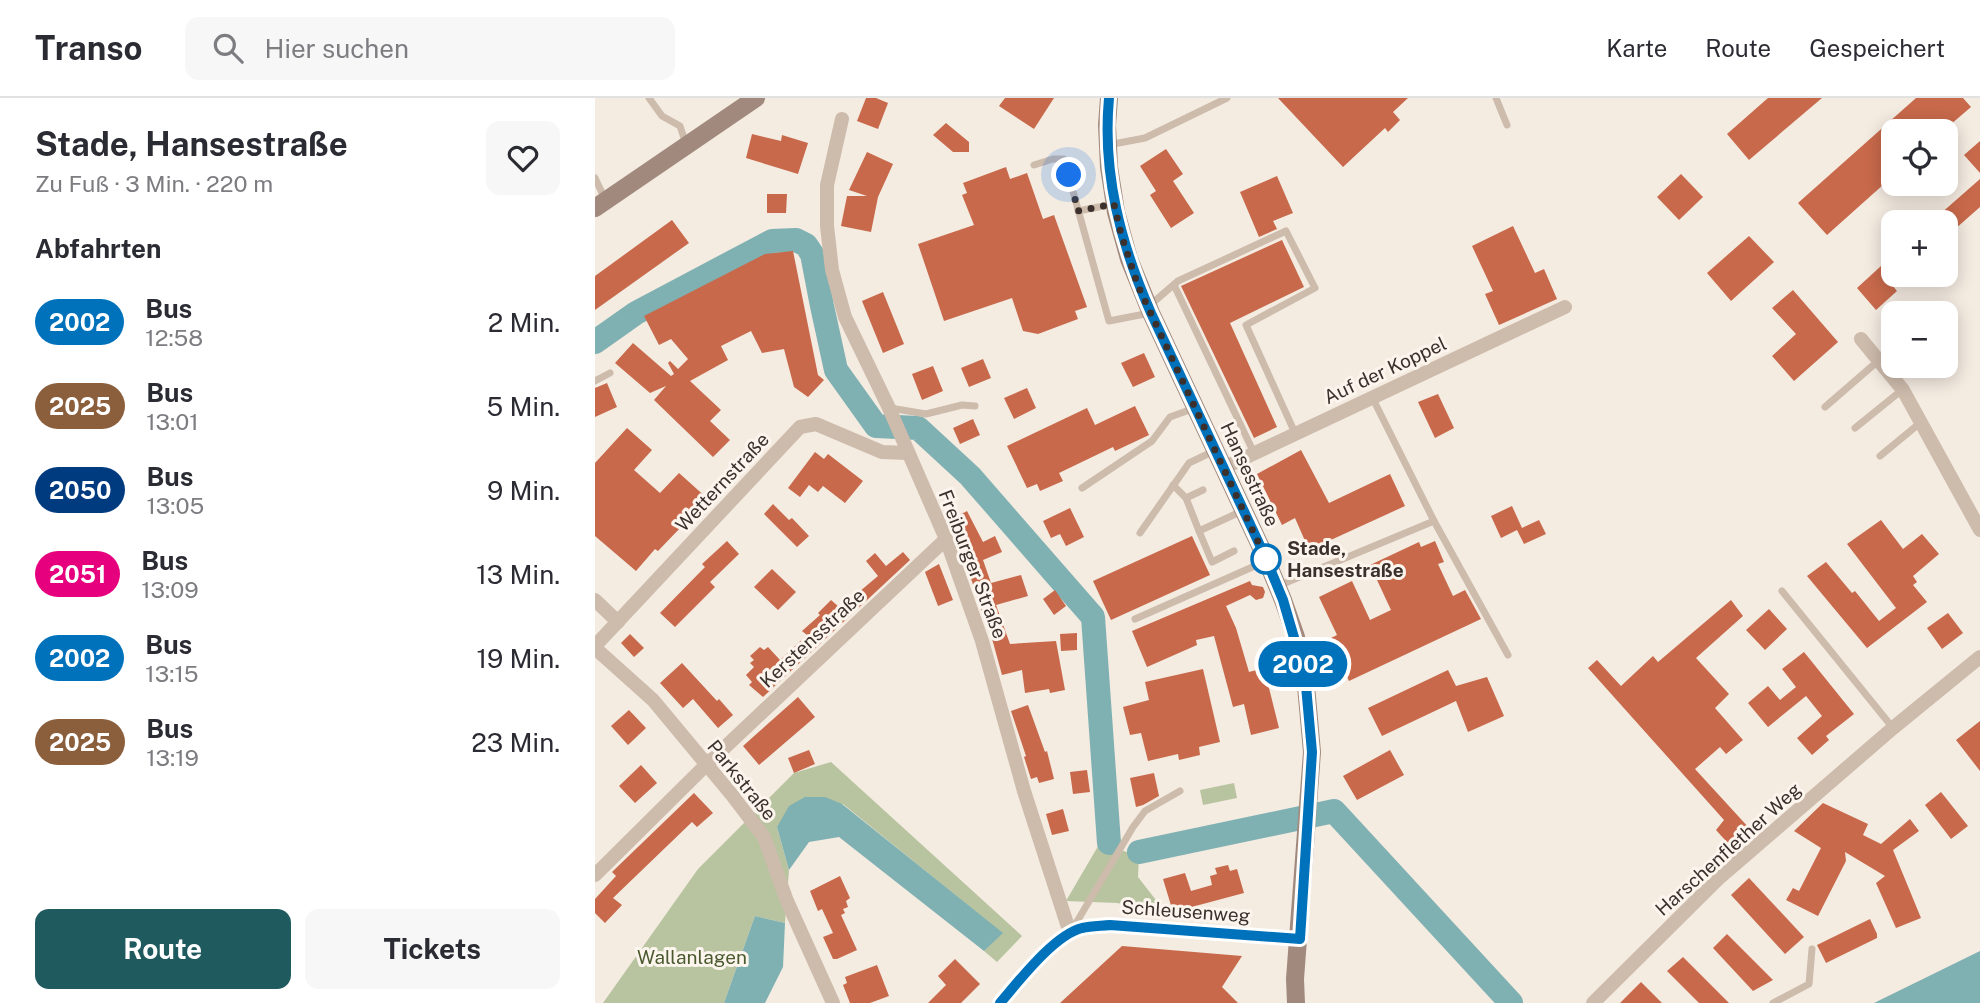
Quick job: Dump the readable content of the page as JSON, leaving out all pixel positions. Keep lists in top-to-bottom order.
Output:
{
  "streets": {
    "main road": ["Hansestraße"],
    "street": [
      "Auf der Koppel",
      "Wetternstraße",
      "Freiburger Straße",
      "Kerstensstraße",
      "Parkstraße",
      "Harschenflether Weg",
      "Schleusenweg"
    ]
  },
  "crossings": [
    ["Auf der Koppel", "Hansestraße"],
    ["Hansestraße", "Schleusenweg"],
    ["Wetternstraße", "Freiburger Straße"],
    ["Wetternstraße", "Parkstraße"],
    ["Freiburger Straße", "Kerstensstraße"],
    ["Freiburger Straße", "Schleusenweg"],
    ["Kerstensstraße", "Parkstraße"]
  ],
  "parks": ["Wallanlagen"],
  "places": ["Stade, Hansestraße"],
  "lines": ["bus line 2002"],
  "page": {
    "header": "Transo",
    "search": "Hier suchen",
    "nav": ["Karte", "Route", "Gespeichert"],
    "heading": [
      ["Stade, Hansestraße", "Zu Fuß · 3 Min. · 220 m"],
      "Abfahrten"
    ],
    "on_map": "2002",
    "map_buttons": ["+", "−"],
    "list": [
      {
        "mark": "2002",
        "name": "Bus",
        "note": "12:58",
        "value": "2 Min."
      },
      {
        "mark": "2025",
        "name": "Bus",
        "note": "13:01",
        "value": "5 Min."
      },
      {
        "mark": "2050",
        "name": "Bus",
        "note": "13:05",
        "value": "9 Min."
      },
      {
        "mark": "2051",
        "name": "Bus",
        "note": "13:09",
        "value": "13 Min."
      },
      {
        "mark": "2002",
        "name": "Bus",
        "note": "13:15",
        "value": "19 Min."
      },
      {
        "mark": "2025",
        "name": "Bus",
        "note": "13:19",
        "value": "23 Min."
      }
    ],
    "buttons": ["Route", "Tickets"]
  }
}
